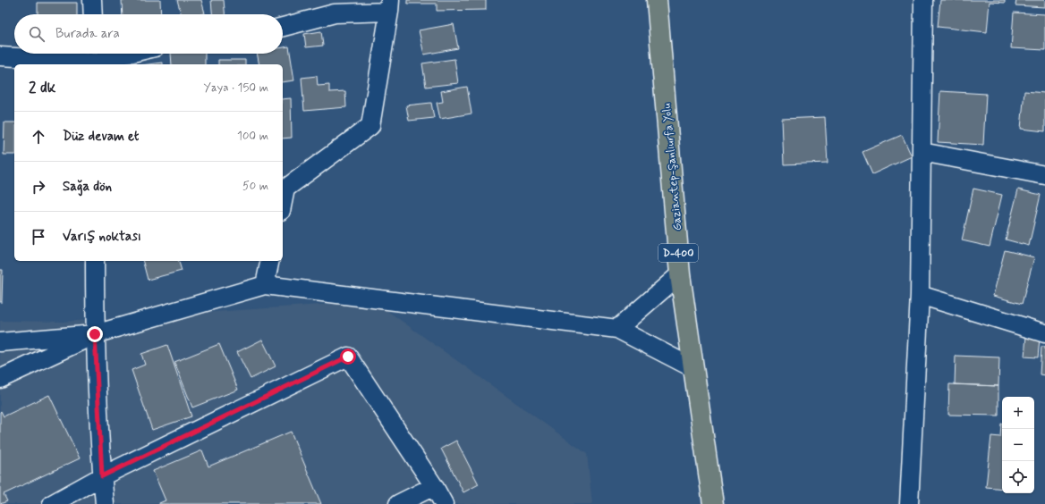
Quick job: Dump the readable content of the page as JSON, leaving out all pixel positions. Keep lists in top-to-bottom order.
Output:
{
  "streets": {
    "main road": ["Gaziantep-Şanlıurfa Yolu", "D-400"]
  },
  "page": {
    "search": "Burada ara",
    "heading": ["2 dk", "Yaya · 150 m"],
    "list": [
      ["Düz devam et", "100 m"],
      ["Sağa dön", "50 m"],
      "Varış noktası"
    ],
    "map_buttons": ["+", "−"]
  }
}
